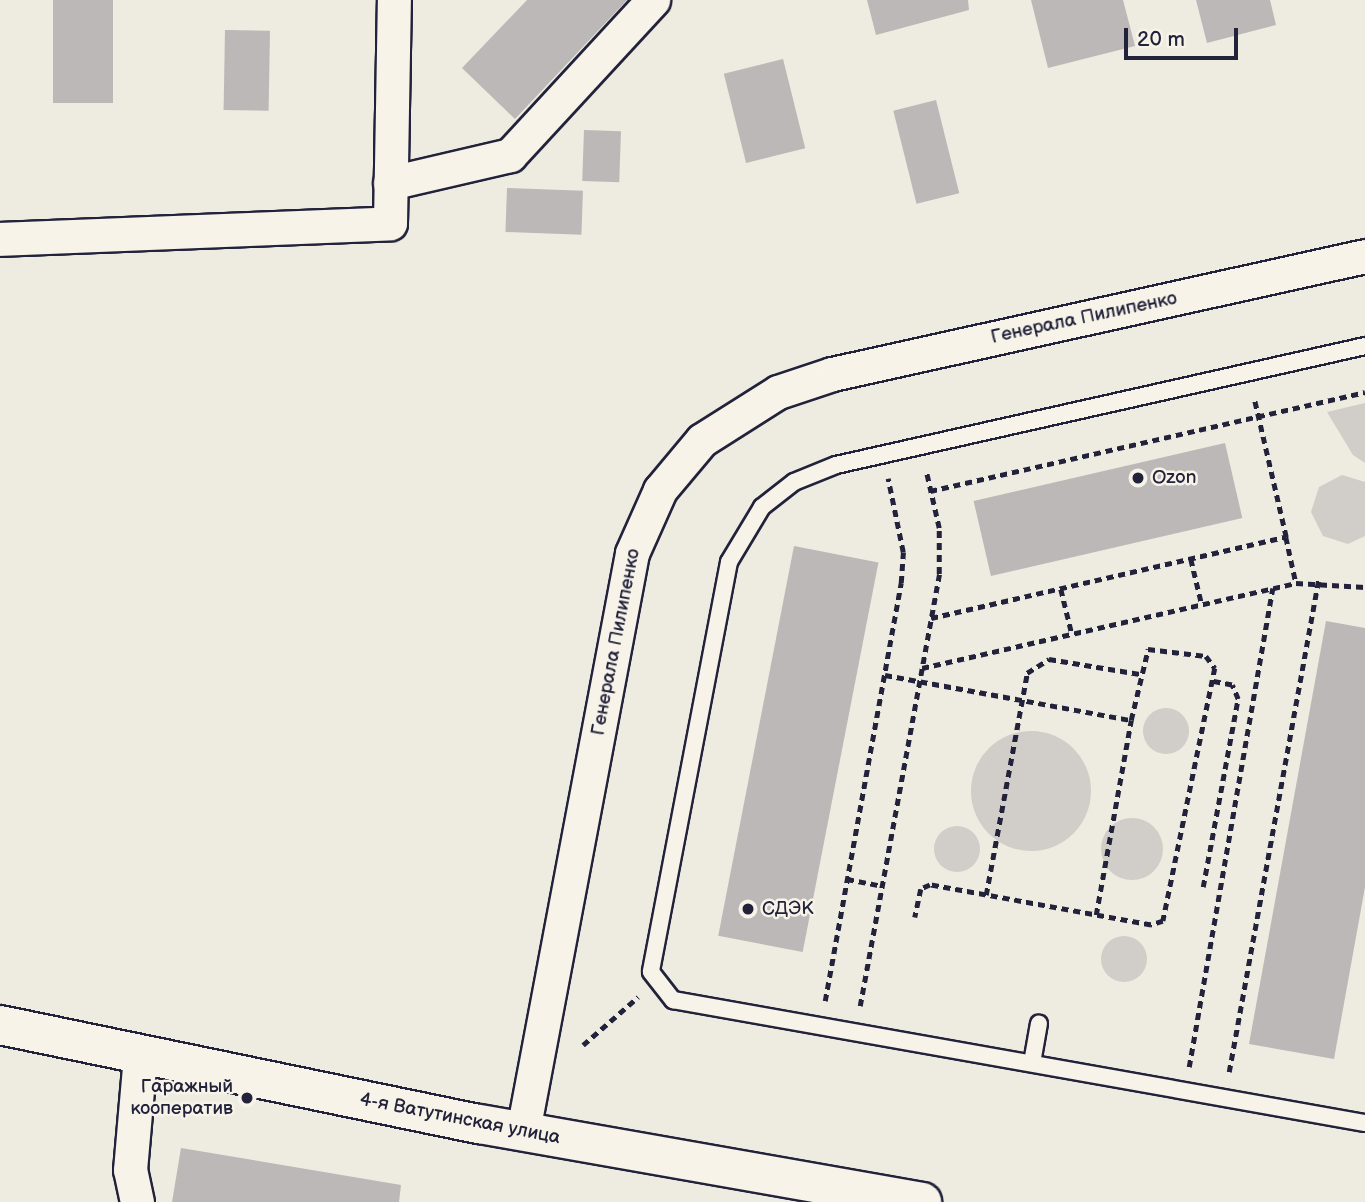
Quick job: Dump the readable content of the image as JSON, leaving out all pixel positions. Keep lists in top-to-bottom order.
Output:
{
  "streets": {
    "street": ["Генерала Пилипенко", "4-я Ватутинская улица"]
  },
  "crossings": [
    ["Генерала Пилипенко", "4-я Ватутинская улица"]
  ],
  "places": ["Ozon", "СДЭК", "Гаражный кооператив"],
  "scale_bar": "20 m"
}
